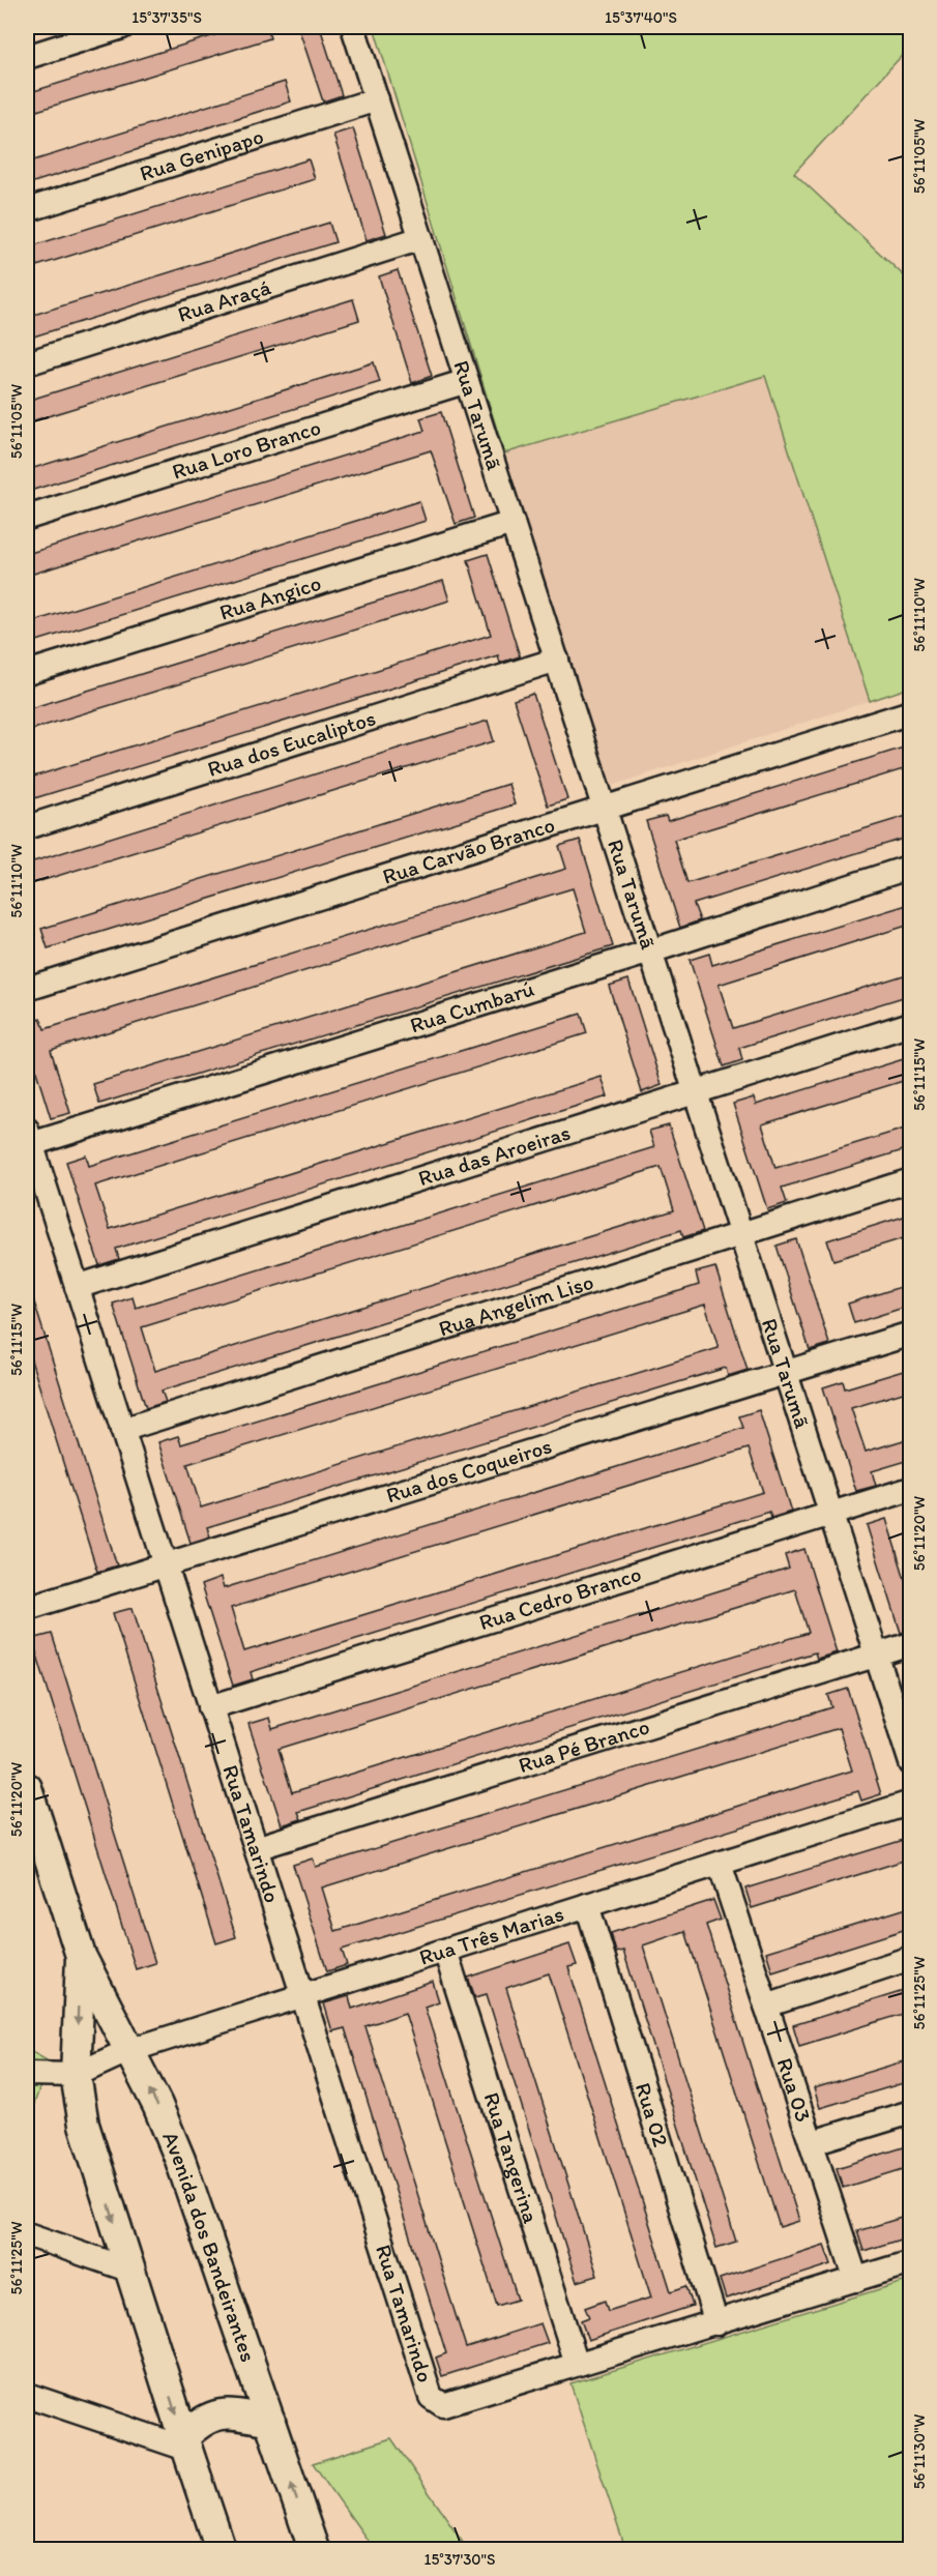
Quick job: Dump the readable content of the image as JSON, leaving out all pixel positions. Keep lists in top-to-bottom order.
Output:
{
  "streets": {
    "street": [
      "Rua Genipapo",
      "Rua Araçá",
      "Rua Tarumã",
      "Rua Loro Branco",
      "Rua Angico",
      "Rua dos Eucaliptos",
      "Rua Carvão Branco",
      "Rua Cumbarú",
      "Rua das Aroeiras",
      "Rua Angelim Liso",
      "Rua dos Coqueiros",
      "Rua Cedro Branco",
      "Rua Pé Branco",
      "Rua Tamarindo",
      "Rua Três Marias",
      "Rua 03",
      "Rua 02",
      "Rua Tangerina",
      "Avenida dos Bandeirantes"
    ]
  },
  "crossings": [
    ["Rua Genipapo", "Rua Tarumã"],
    ["Rua Araçá", "Rua Tarumã"],
    ["Rua Tarumã", "Rua Loro Branco"],
    ["Rua Tarumã", "Rua Angico"],
    ["Rua Tarumã", "Rua dos Eucaliptos"],
    ["Rua Tarumã", "Rua Carvão Branco"],
    ["Rua Tarumã", "Rua Cumbarú"],
    ["Rua Tarumã", "Rua das Aroeiras"],
    ["Rua Tarumã", "Rua Angelim Liso"],
    ["Rua Tarumã", "Rua dos Coqueiros"],
    ["Rua Tarumã", "Rua Cedro Branco"],
    ["Rua Tarumã", "Rua Pé Branco"],
    ["Rua Cumbarú", "Rua Tamarindo"],
    ["Rua das Aroeiras", "Rua Tamarindo"],
    ["Rua Angelim Liso", "Rua Tamarindo"],
    ["Rua dos Coqueiros", "Rua Tamarindo"],
    ["Rua Cedro Branco", "Rua Tamarindo"],
    ["Rua Pé Branco", "Rua Tamarindo"],
    ["Rua Tamarindo", "Rua Três Marias"],
    ["Rua Tamarindo", "Rua Tangerina"],
    ["Rua Três Marias", "Rua 03"],
    ["Rua Três Marias", "Rua 02"],
    ["Rua Três Marias", "Rua Tangerina"],
    ["Rua Três Marias", "Avenida dos Bandeirantes"]
  ],
  "coordinates": [
    "15°37'35\"S",
    "15°37'40\"S",
    "56°11'05\"W",
    "56°11'10\"W",
    "56°11'15\"W",
    "56°11'20\"W",
    "56°11'25\"W",
    "56°11'30\"W",
    "15°37'30\"S"
  ]
}
